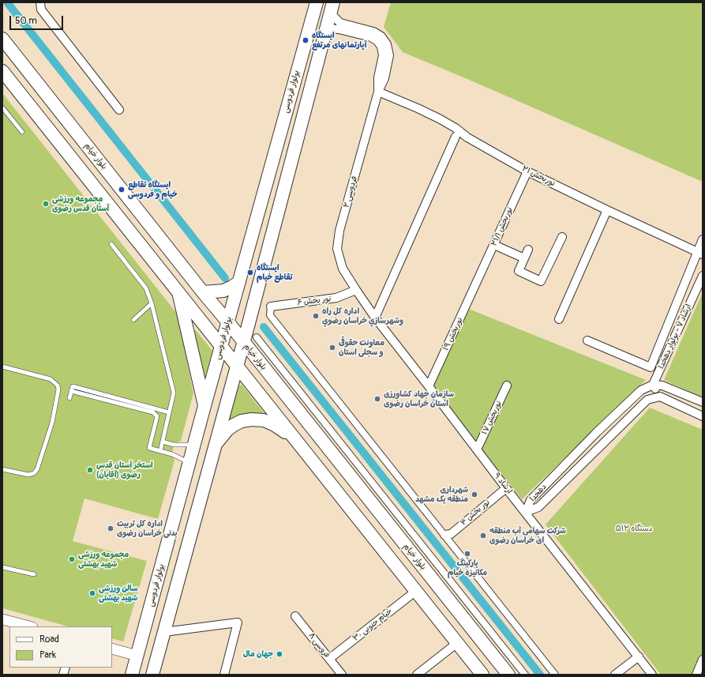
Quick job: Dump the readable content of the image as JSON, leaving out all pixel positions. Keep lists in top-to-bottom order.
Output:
{
  "streets": {
    "main road": ["بولوار فردوسی", "بلوار خیام"],
    "street": [
      "نوربخش ۲۱",
      "فردوسی ۲",
      "نوربخش ۲۱/۱",
      "نور بخش ۶",
      "نوربخش ۱۹",
      "ارشاد ۷ - بولوار دهخدا",
      "نوربخش ۱۷",
      "ارشاد ۹",
      "دهخدا",
      "نور بخش ۴",
      "خیام جنوبی ۳۰",
      "فروسی ۸"
    ]
  },
  "crossings": [
    ["بولوار فردوسی", "بلوار خیام"],
    ["نوربخش ۲۱", "فردوسی ۲"],
    ["نوربخش ۲۱", "نوربخش ۲۱/۱"],
    ["فردوسی ۲", "نور بخش ۶"],
    ["فردوسی ۲", "ارشاد ۹"],
    ["نوربخش ۲۱/۱", "نوربخش ۱۹"],
    ["نور بخش ۶", "ارشاد ۹"],
    ["نوربخش ۱۹", "ارشاد ۹"],
    ["ارشاد ۷ - بولوار دهخدا", "دهخدا"],
    ["نوربخش ۱۷", "ارشاد ۹"],
    ["ارشاد ۹", "دهخدا"],
    ["ارشاد ۹", "نور بخش ۴"],
    ["خیام جنوبی ۳۰", "فروسی ۸"]
  ],
  "parks": ["۵۱۲ دستگاه"],
  "places": [
    "ایستگاه آپارتمانهای مرتفع",
    "ایستگاه تقاطع خیام و فردوسی",
    "مجموعه ورزشی آستان قدس رضوی",
    "ایستگاه تقاطع خیام",
    "اداره كل راه وشهرسازي خراسان رضوي",
    "معاونت حقوقی و سجلی استان",
    "سازمان جهاد کشاورزی استان خراسان رضوی",
    "استخر آستان قدس رضوی (آقایان)",
    "شهرداری منطقه یک مشهد",
    "اداره کل تربیت بدنی خراسان رضوی",
    "شرکت سهامی آب منطقه ای خراسان رضوی",
    "پارکینگ مکانیزه خیام",
    "مجموعه ورزشی شهید بهشتی",
    "سالن ورزشی شهید بهشتی",
    "جهان مال"
  ],
  "legend": ["Road", "Park"],
  "scale_bar": "50 m"
}
